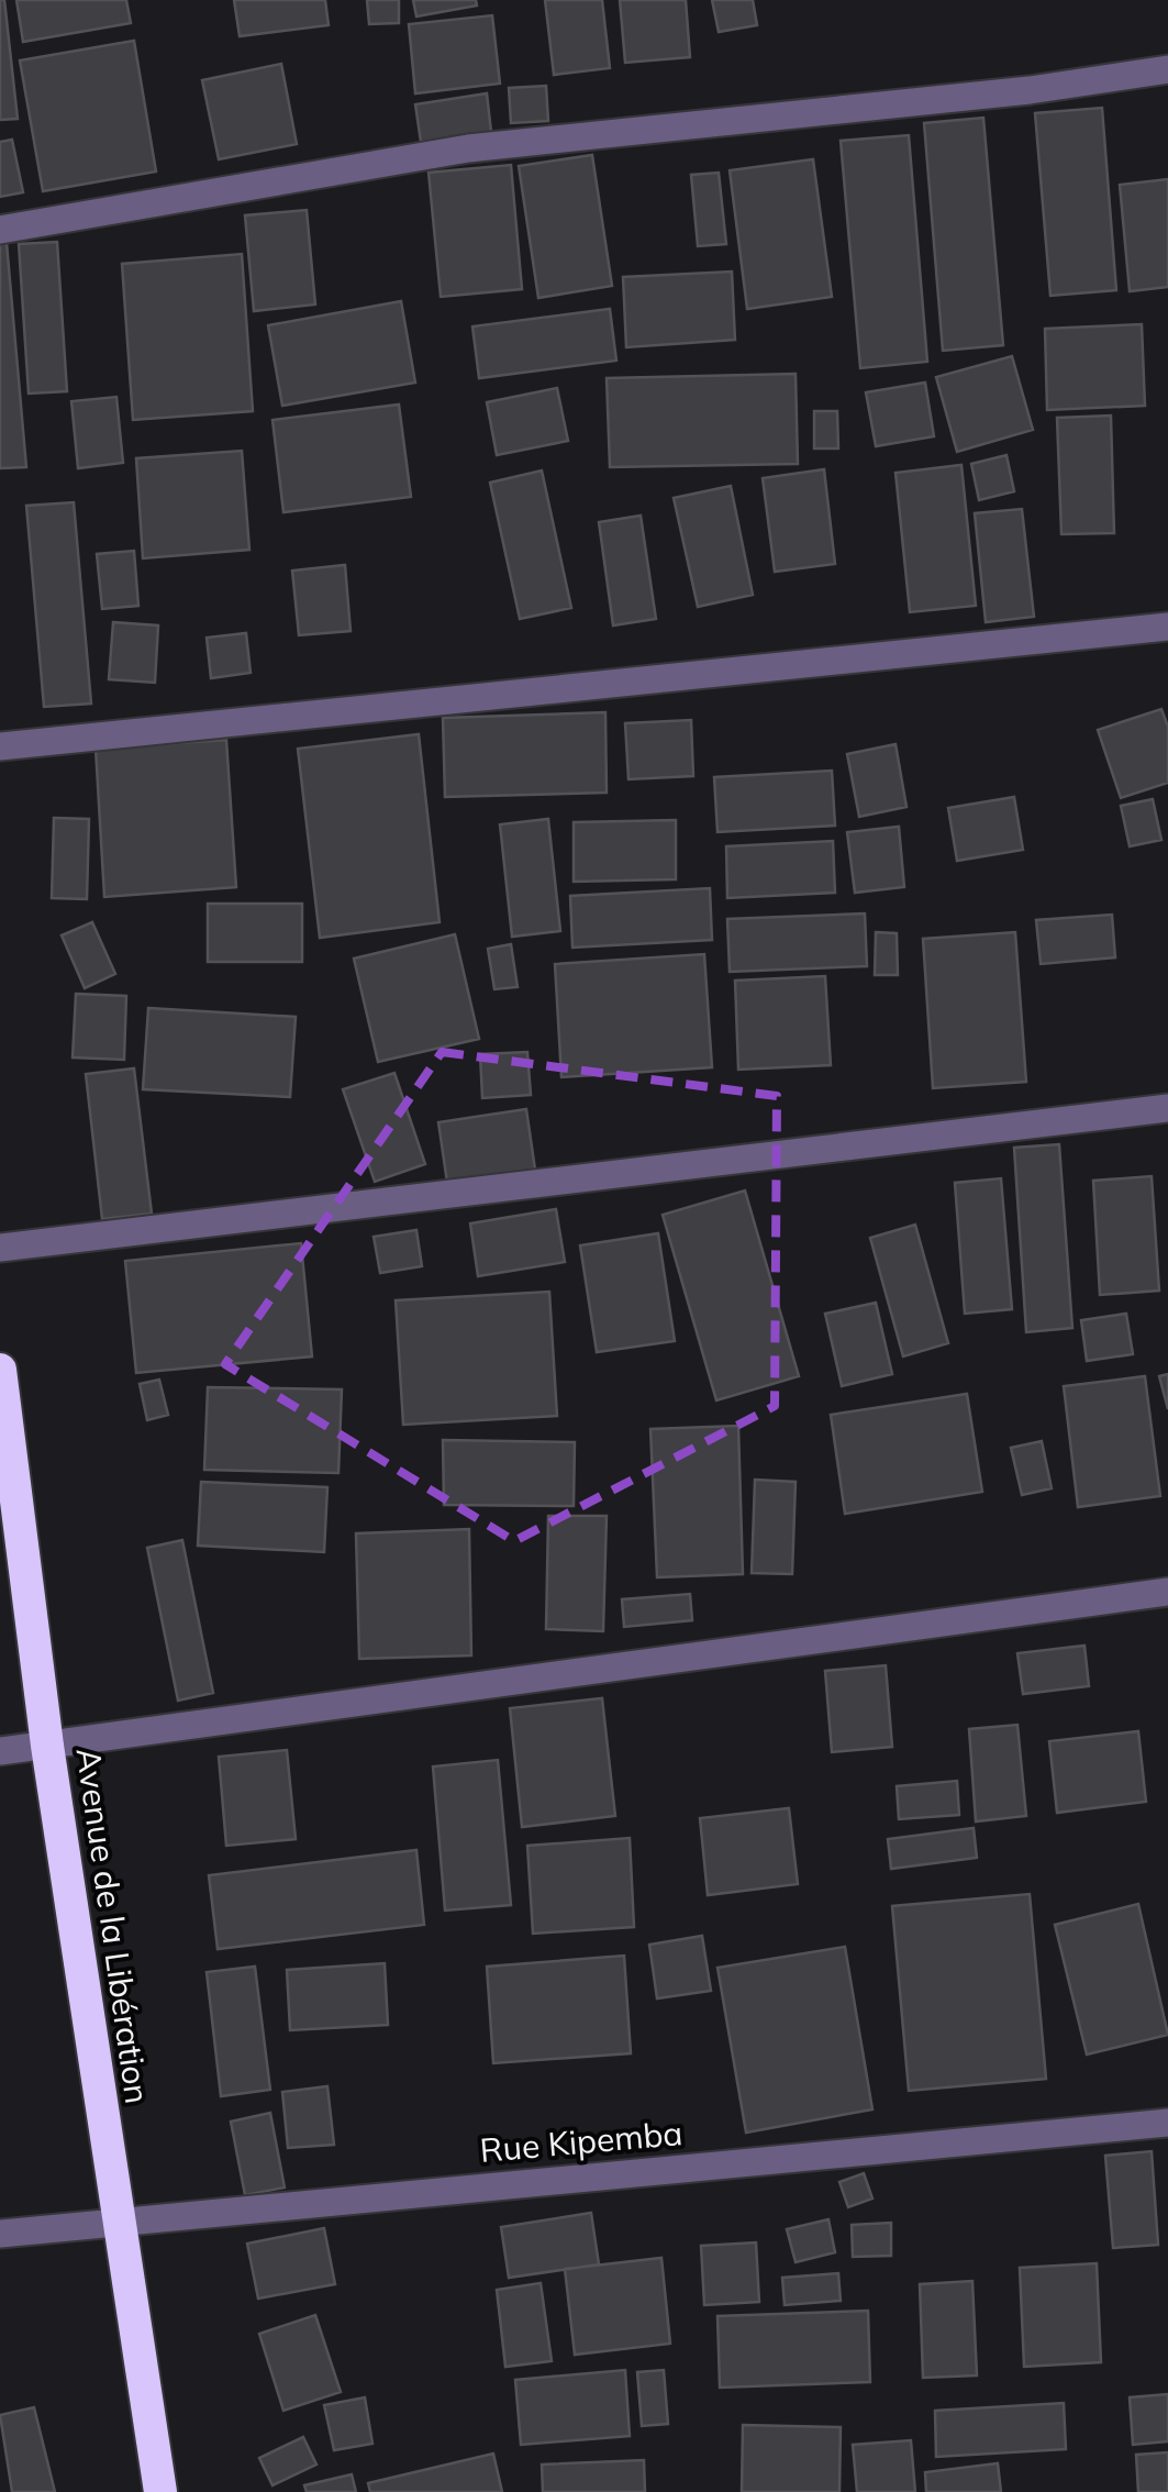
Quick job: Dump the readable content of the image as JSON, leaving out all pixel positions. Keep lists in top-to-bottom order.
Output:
{
  "streets": {
    "highway": ["Avenue de la Libération"],
    "street": ["Rue Kipemba"]
  },
  "crossings": [
    ["Avenue de la Libération", "Rue Kipemba"]
  ]
}
